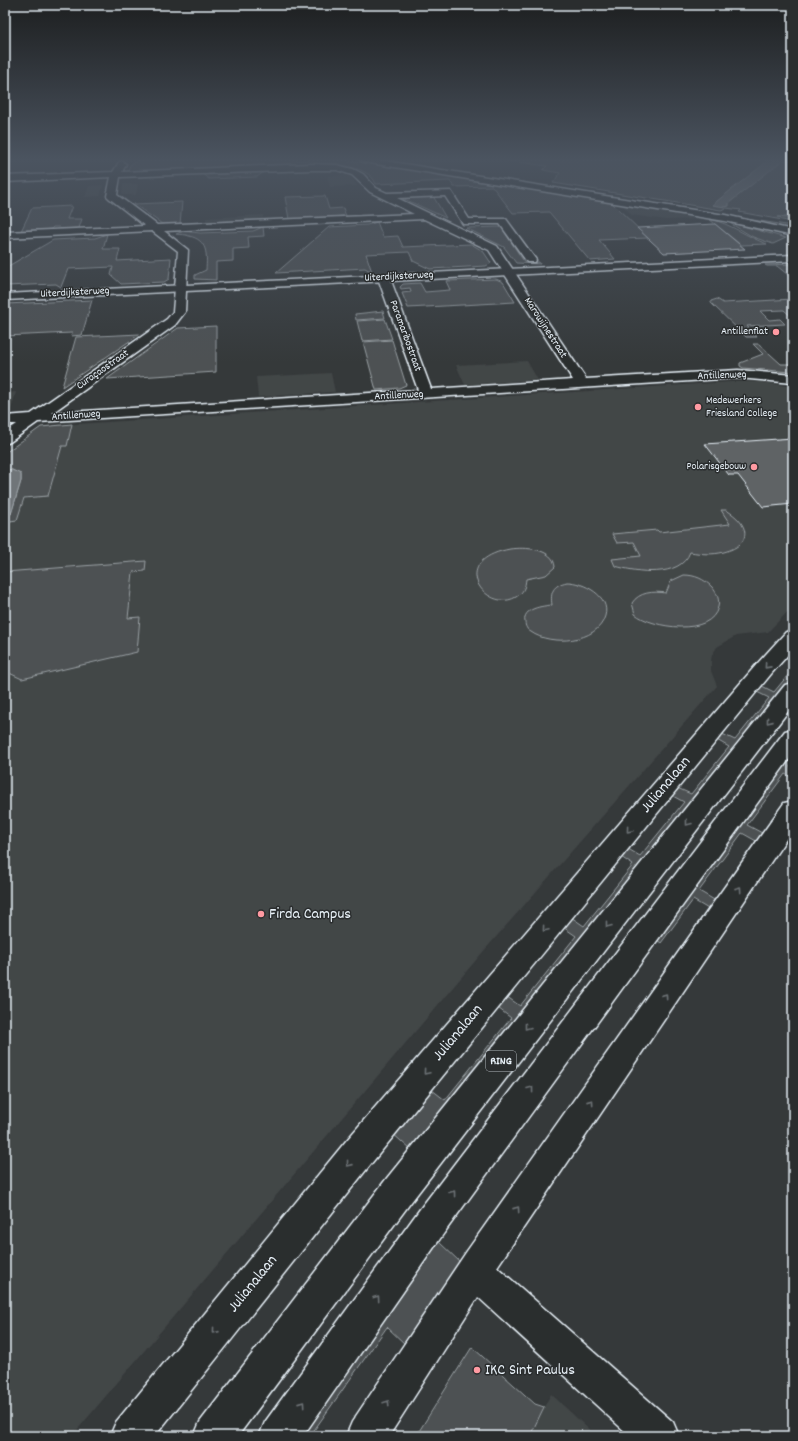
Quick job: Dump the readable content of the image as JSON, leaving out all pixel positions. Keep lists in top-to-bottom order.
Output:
{
  "streets": {
    "street": [
      "Uiterdijksterweg",
      "Marowijnestraat",
      "Paramaribostraat",
      "Curaçaostraat",
      "Antillenweg",
      "Julianalaan",
      "RING"
    ]
  },
  "crossings": [
    ["Uiterdijksterweg", "Marowijnestraat"],
    ["Uiterdijksterweg", "Paramaribostraat"],
    ["Uiterdijksterweg", "Curaçaostraat"],
    ["Marowijnestraat", "Antillenweg"],
    ["Paramaribostraat", "Antillenweg"],
    ["Curaçaostraat", "Antillenweg"]
  ],
  "places": [
    "Antillenflat",
    "Medewerkers Friesland College",
    "Polarisgebouw",
    "Firda Campus",
    "IKC Sint Paulus"
  ]
}
